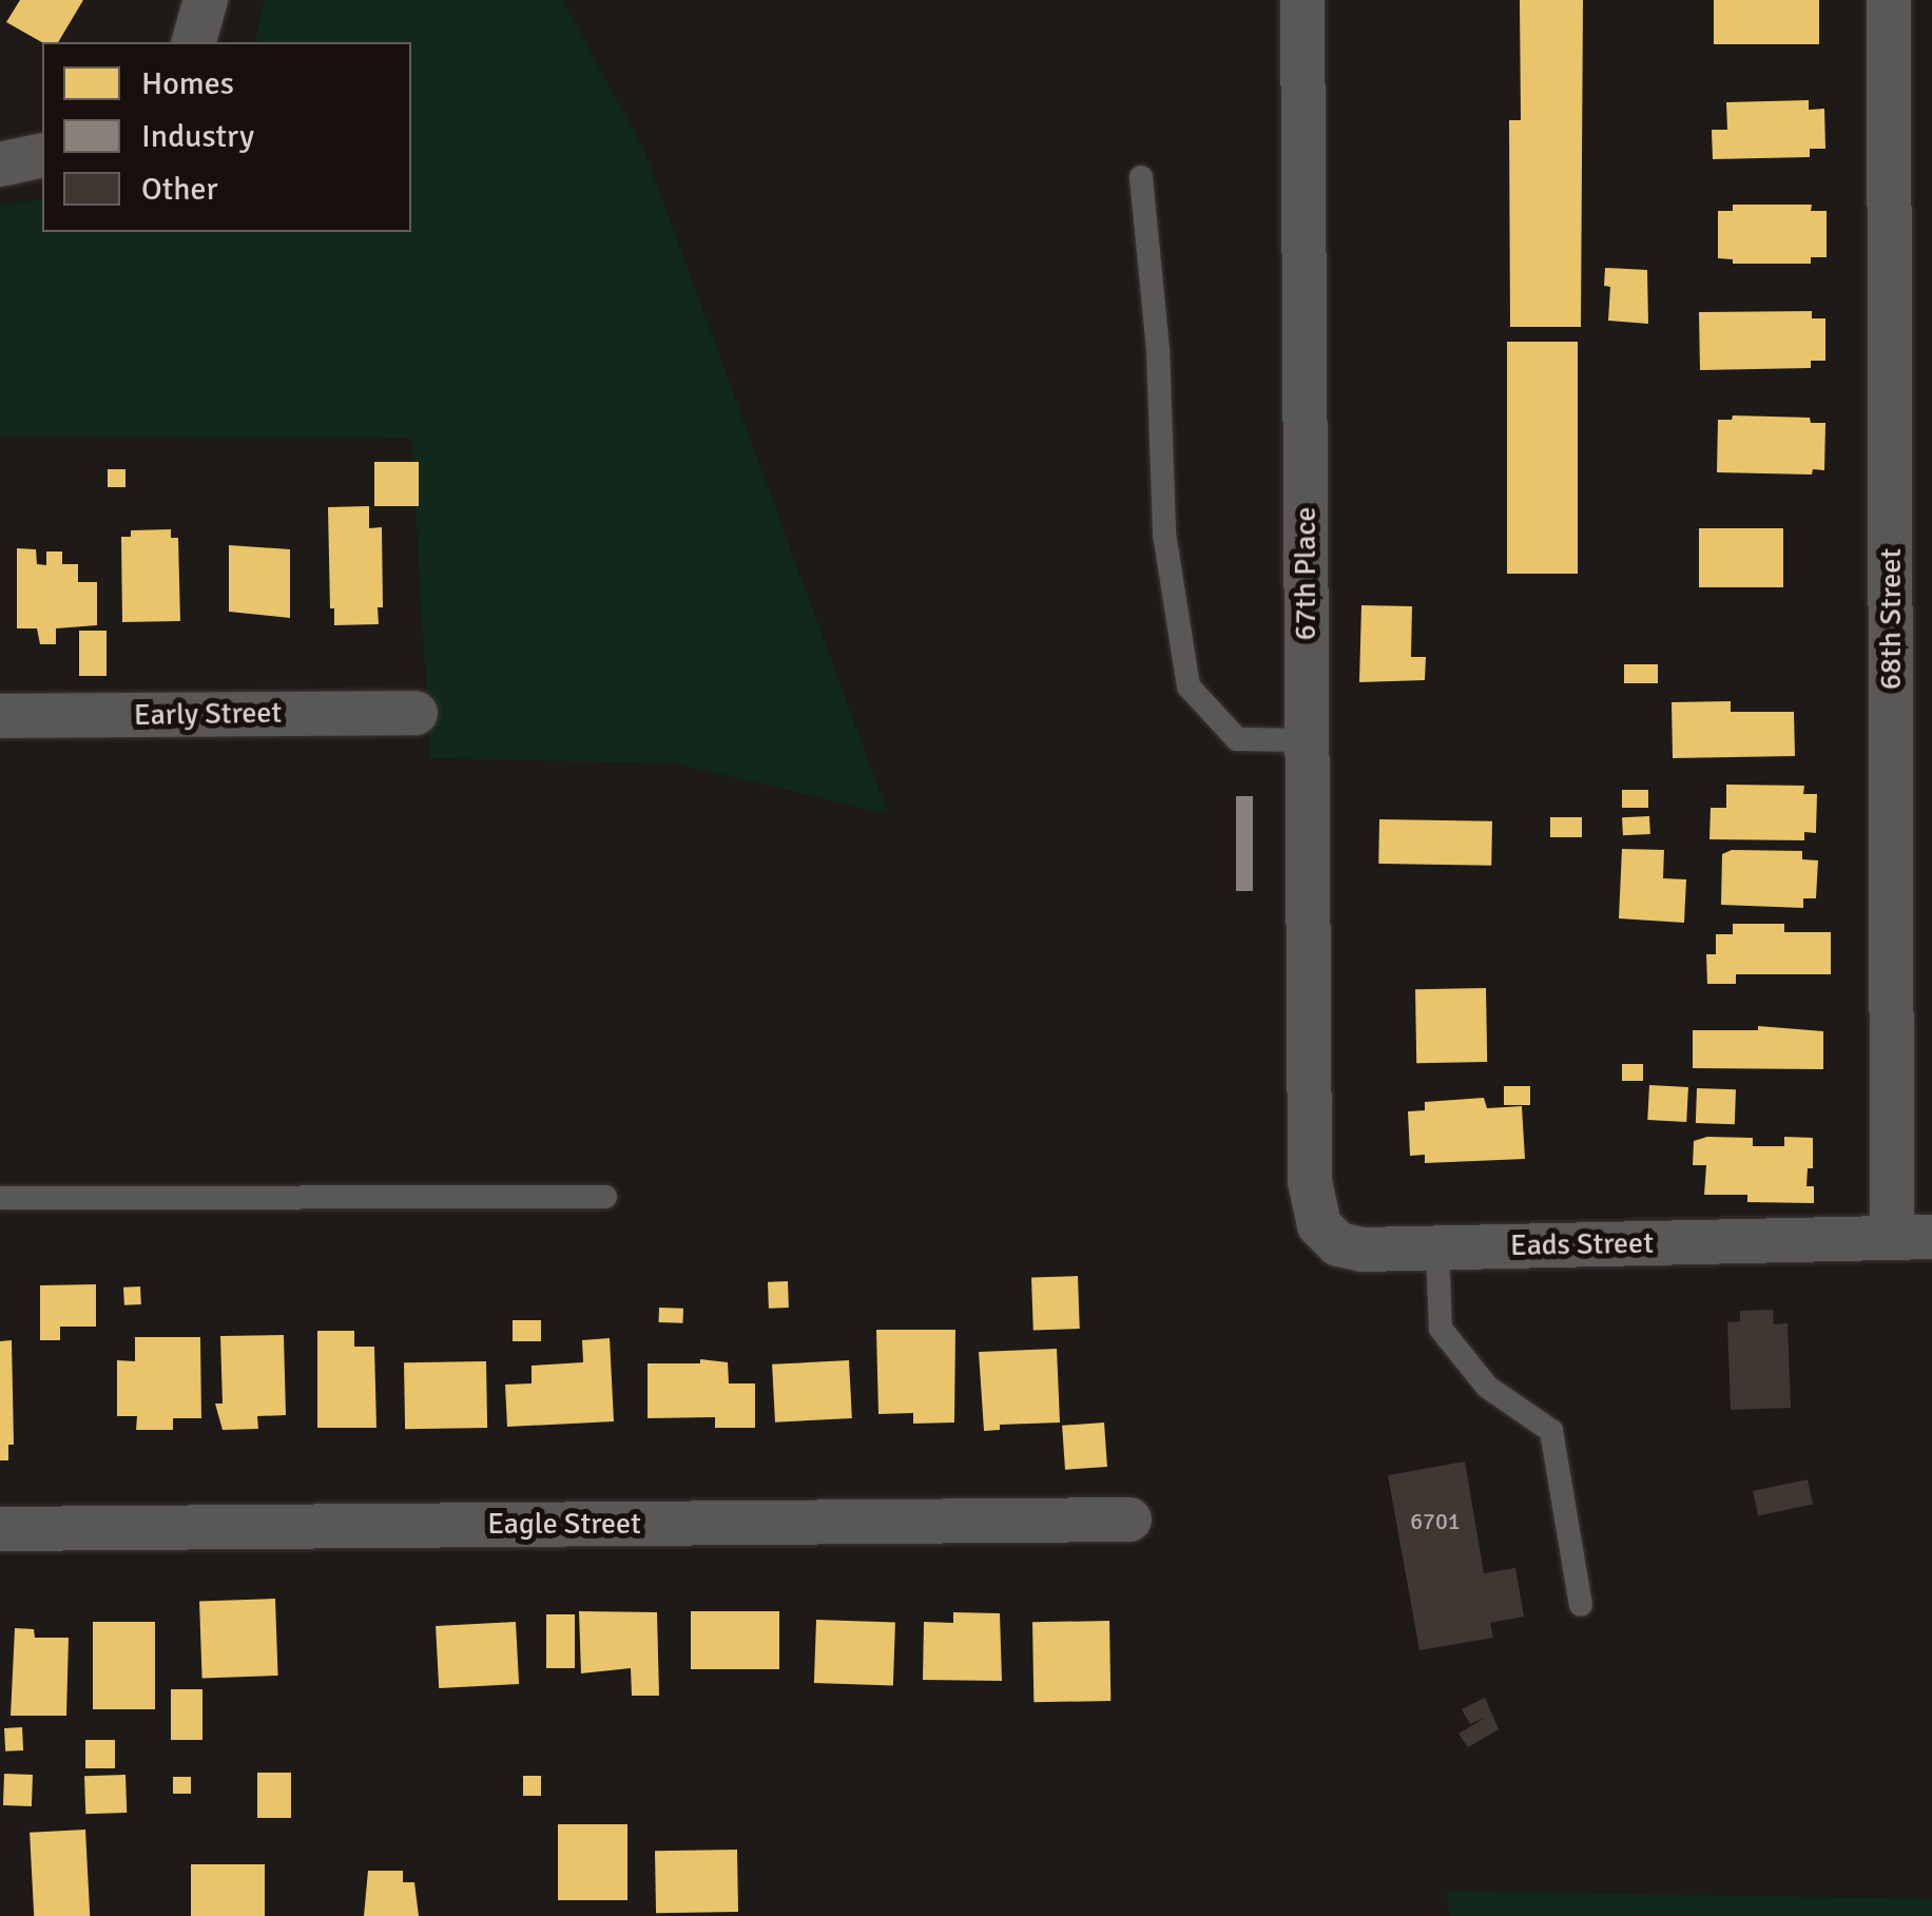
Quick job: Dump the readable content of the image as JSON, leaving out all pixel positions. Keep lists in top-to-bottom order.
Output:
{
  "streets": {
    "street": [
      "67th Place",
      "68th Street",
      "Early Street",
      "Eads Street",
      "Eagle Street"
    ]
  },
  "crossings": [
    ["67th Place", "Eads Street"],
    ["68th Street", "Eads Street"]
  ],
  "house_numbers": ["6701"],
  "legend": ["Homes", "Industry", "Other"]
}
